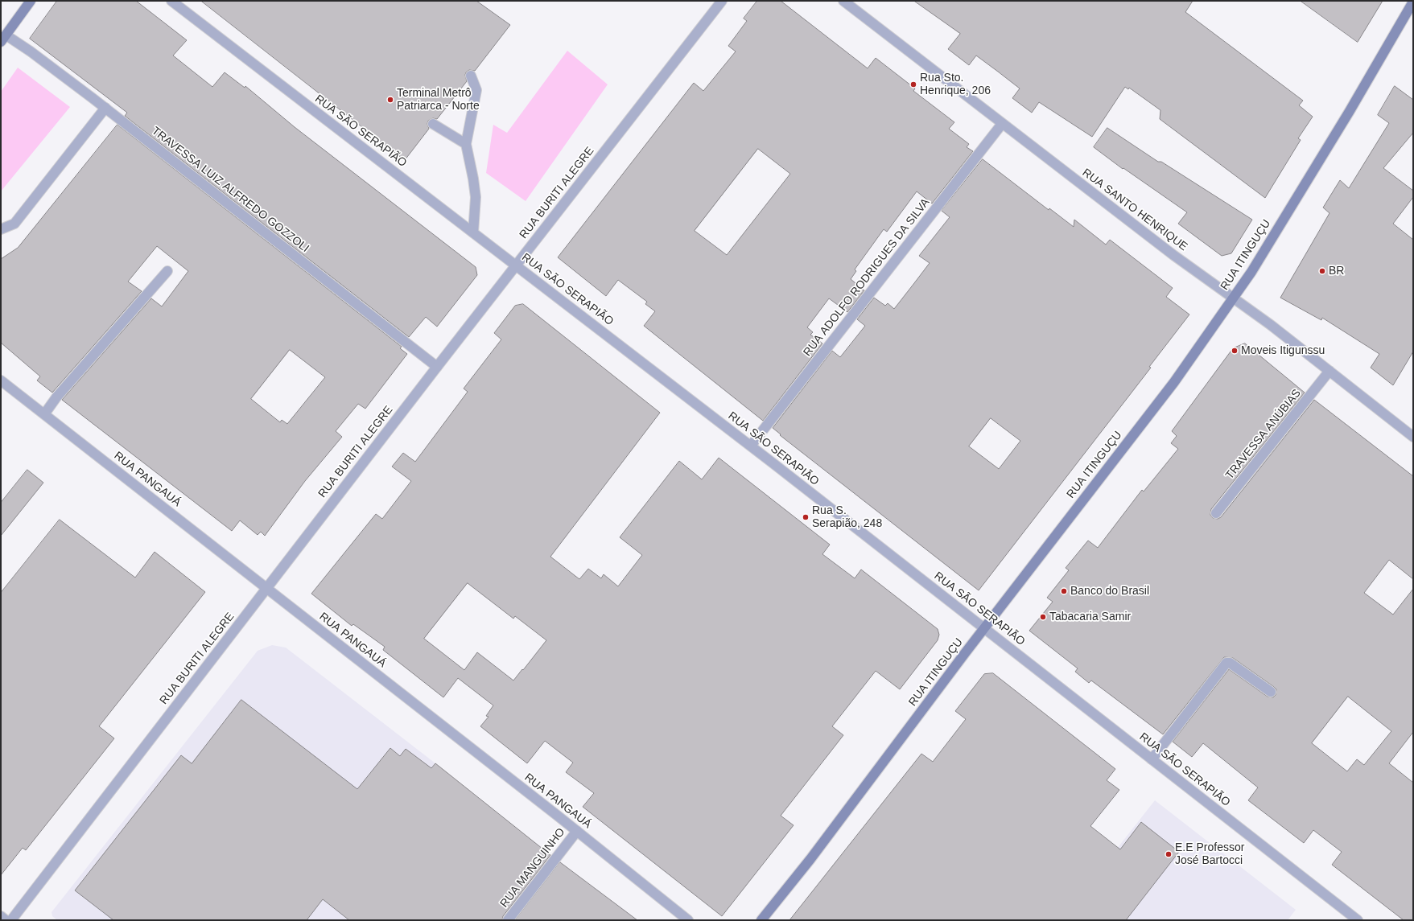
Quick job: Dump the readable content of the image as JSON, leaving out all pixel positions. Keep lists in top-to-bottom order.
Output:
{
  "streets": {
    "main road": ["RUA ITINGUÇU"],
    "street": [
      "RUA SÃO SERAPIÃO",
      "TRAVESSA LUIZ ALFREDO GOZZOLI",
      "RUA BURITI ALEGRE",
      "RUA SANTO HENRIQUE",
      "RUA ADOLFO RODRIGUES DA SILVA",
      "TRAVESSA ANÚBIAS",
      "RUA PANGAUÁ",
      "RUA MANGUINHO"
    ]
  },
  "crossings": [
    ["RUA SÃO SERAPIÃO", "RUA BURITI ALEGRE"],
    ["RUA SÃO SERAPIÃO", "RUA ITINGUÇU"],
    ["RUA SÃO SERAPIÃO", "RUA ADOLFO RODRIGUES DA SILVA"],
    ["TRAVESSA LUIZ ALFREDO GOZZOLI", "RUA BURITI ALEGRE"],
    ["RUA BURITI ALEGRE", "RUA PANGAUÁ"],
    ["RUA SANTO HENRIQUE", "RUA ITINGUÇU"],
    ["RUA SANTO HENRIQUE", "RUA ADOLFO RODRIGUES DA SILVA"],
    ["RUA SANTO HENRIQUE", "TRAVESSA ANÚBIAS"],
    ["RUA PANGAUÁ", "RUA MANGUINHO"]
  ],
  "places": [
    "Rua Sto. Henrique, 206",
    "Terminal Metrô Patriarca - Norte",
    "BR",
    "Moveis Itigunssu",
    "Rua S. Serapião, 248",
    "Banco do Brasil",
    "Tabacaria Samir",
    "E.E Professor José Bartocci"
  ]
}
